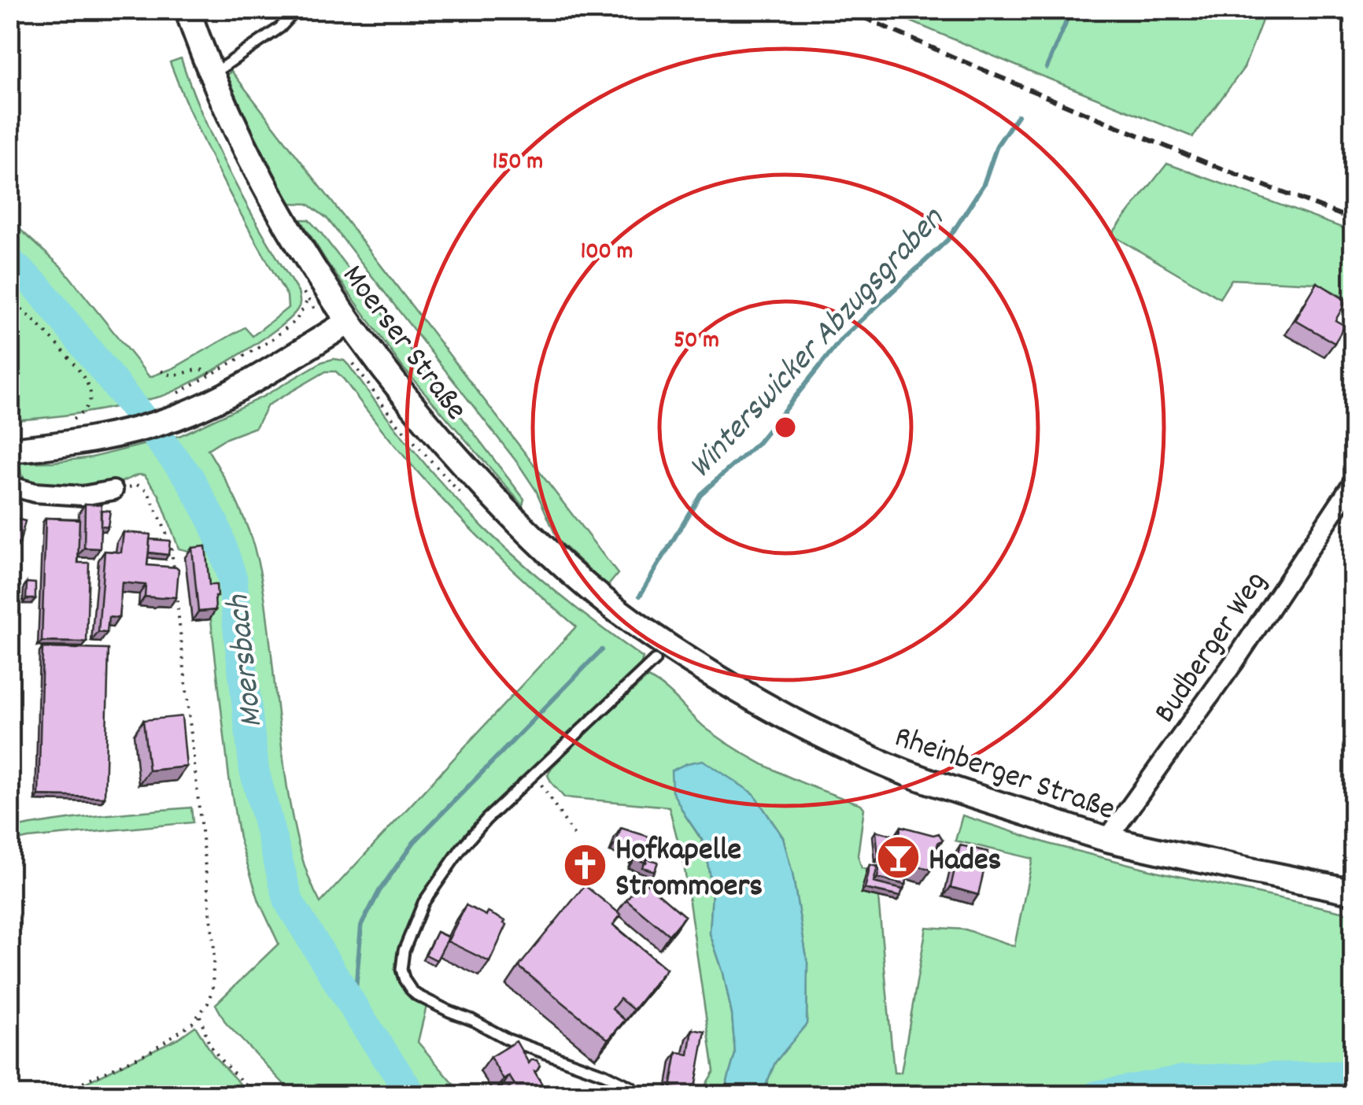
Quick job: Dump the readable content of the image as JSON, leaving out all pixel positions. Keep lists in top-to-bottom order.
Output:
{
  "streets": {
    "main road": ["Moerser Straße", "Rheinberger Straße"],
    "street": ["Budberger Weg"]
  },
  "crossings": [
    ["Moerser Straße", "Rheinberger Straße"],
    ["Budberger Weg", "Rheinberger Straße"]
  ],
  "water": ["Winterswicker Abzugsgraben", "Moersbach"],
  "places": {
    "bar": ["Hades"],
    "church": ["Hofkapelle Strommoers"]
  },
  "rings": ["150 m", "100 m", "50 m"]
}
